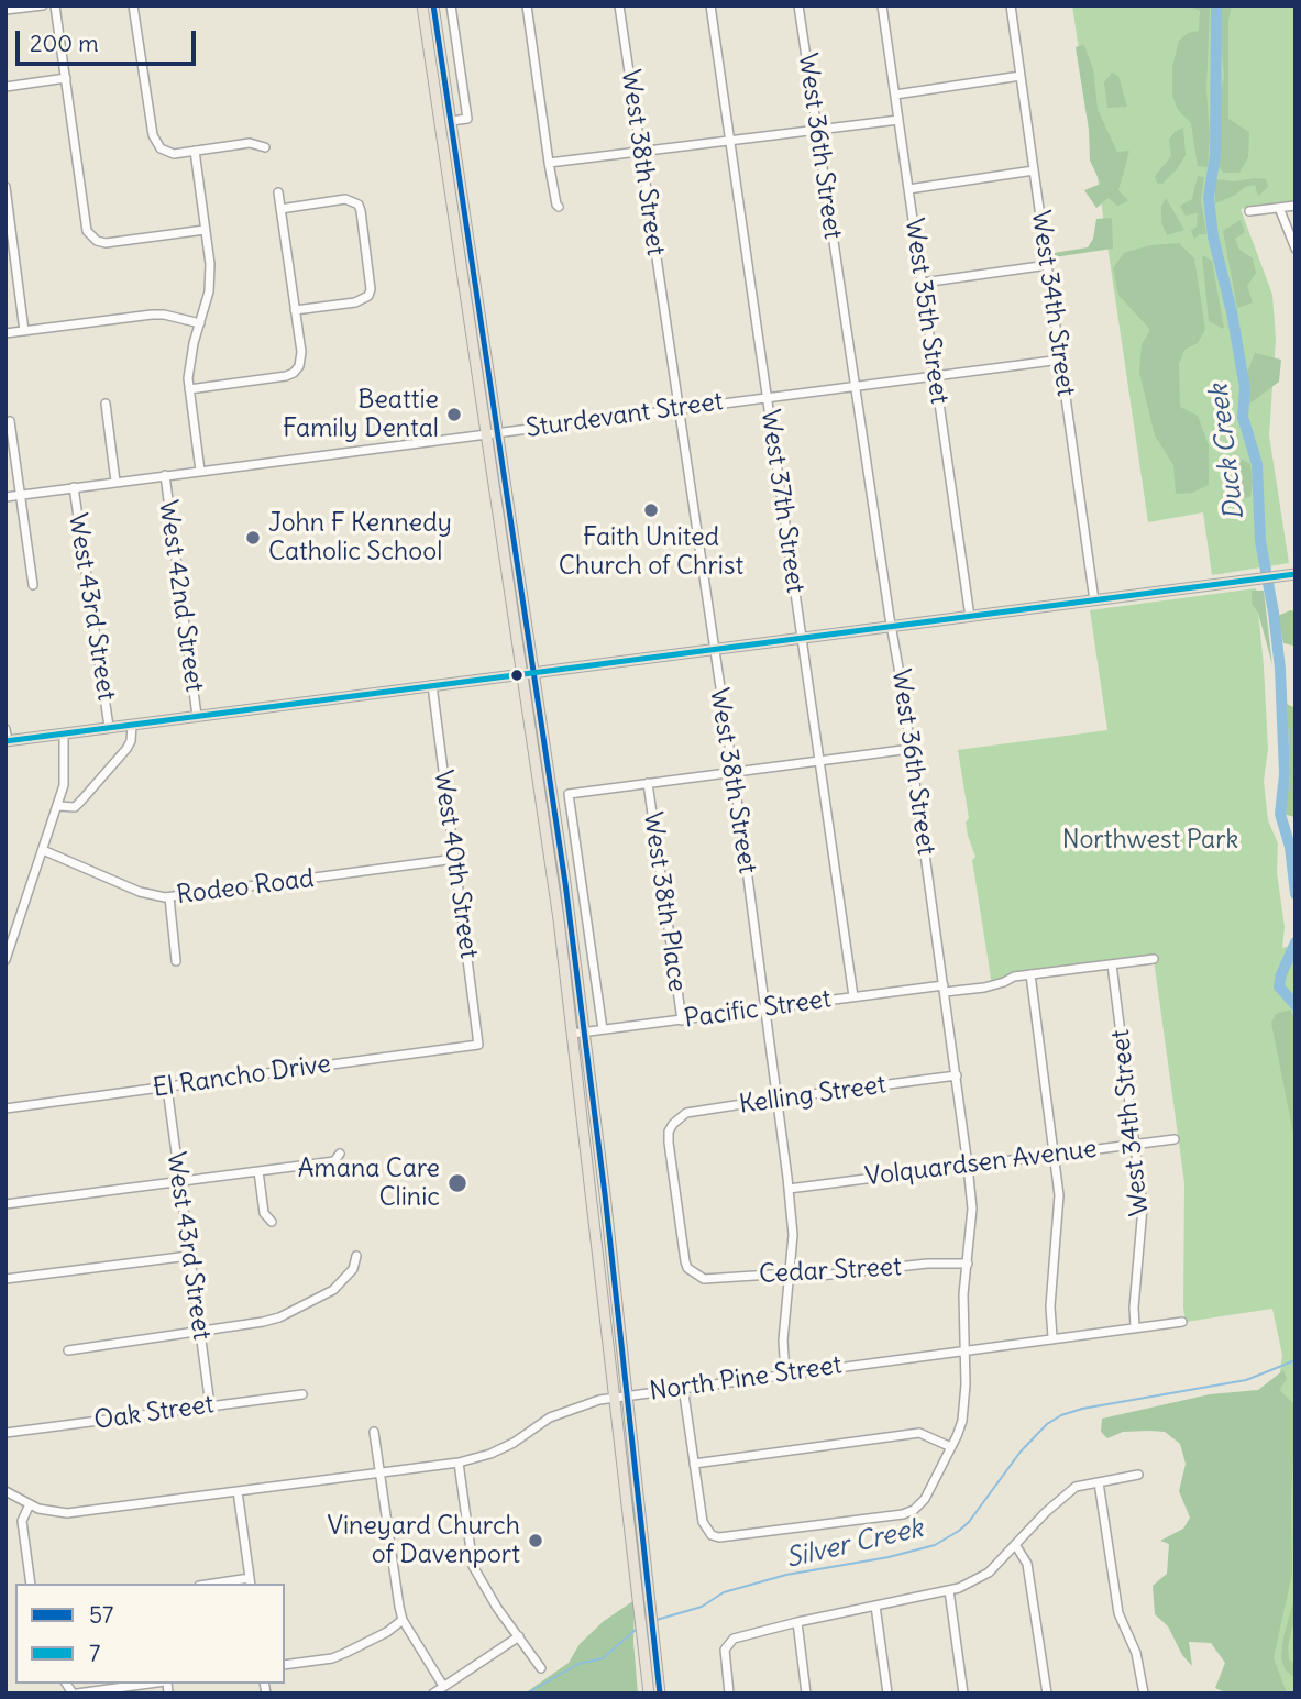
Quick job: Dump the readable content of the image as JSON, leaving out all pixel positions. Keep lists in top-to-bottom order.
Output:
{
  "streets": {
    "street": [
      "West 36th Street",
      "West 38th Street",
      "West 34th Street",
      "West 35th Street",
      "Sturdevant Street",
      "West 37th Street",
      "West 42nd Street",
      "West 43rd Street",
      "West 40th Street",
      "Rodeo Road",
      "West 38th Place",
      "Pacific Street",
      "El Rancho Drive",
      "Kelling Street",
      "Volquardsen Avenue",
      "Cedar Street",
      "North Pine Street",
      "Oak Street"
    ]
  },
  "crossings": [
    ["West 36th Street", "Sturdevant Street"],
    ["West 36th Street", "Pacific Street"],
    ["West 36th Street", "Kelling Street"],
    ["West 36th Street", "Volquardsen Avenue"],
    ["West 36th Street", "Cedar Street"],
    ["West 36th Street", "North Pine Street"],
    ["West 38th Street", "Sturdevant Street"],
    ["West 38th Street", "Pacific Street"],
    ["West 38th Street", "Kelling Street"],
    ["West 38th Street", "Volquardsen Avenue"],
    ["West 38th Street", "Cedar Street"],
    ["West 38th Street", "North Pine Street"],
    ["West 34th Street", "Sturdevant Street"],
    ["West 34th Street", "Pacific Street"],
    ["West 34th Street", "Volquardsen Avenue"],
    ["West 34th Street", "North Pine Street"],
    ["West 35th Street", "Sturdevant Street"],
    ["Sturdevant Street", "West 37th Street"],
    ["Sturdevant Street", "West 42nd Street"],
    ["Sturdevant Street", "West 43rd Street"],
    ["West 37th Street", "Pacific Street"],
    ["West 43rd Street", "El Rancho Drive"],
    ["West 43rd Street", "Oak Street"],
    ["West 40th Street", "Rodeo Road"],
    ["West 40th Street", "El Rancho Drive"],
    ["West 38th Place", "Pacific Street"],
    ["Kelling Street", "Cedar Street"]
  ],
  "water": ["Duck Creek", "Silver Creek"],
  "parks": ["Northwest Park"],
  "places": [
    "Beattie Family Dental",
    "Faith United Church of Christ",
    "John F Kennedy Catholic School",
    "Amana Care Clinic",
    "Vineyard Church of Davenport"
  ],
  "lines": ["transit line 57", "transit line 7"],
  "legend": ["57", "7"],
  "scale_bar": "200 m"
}
